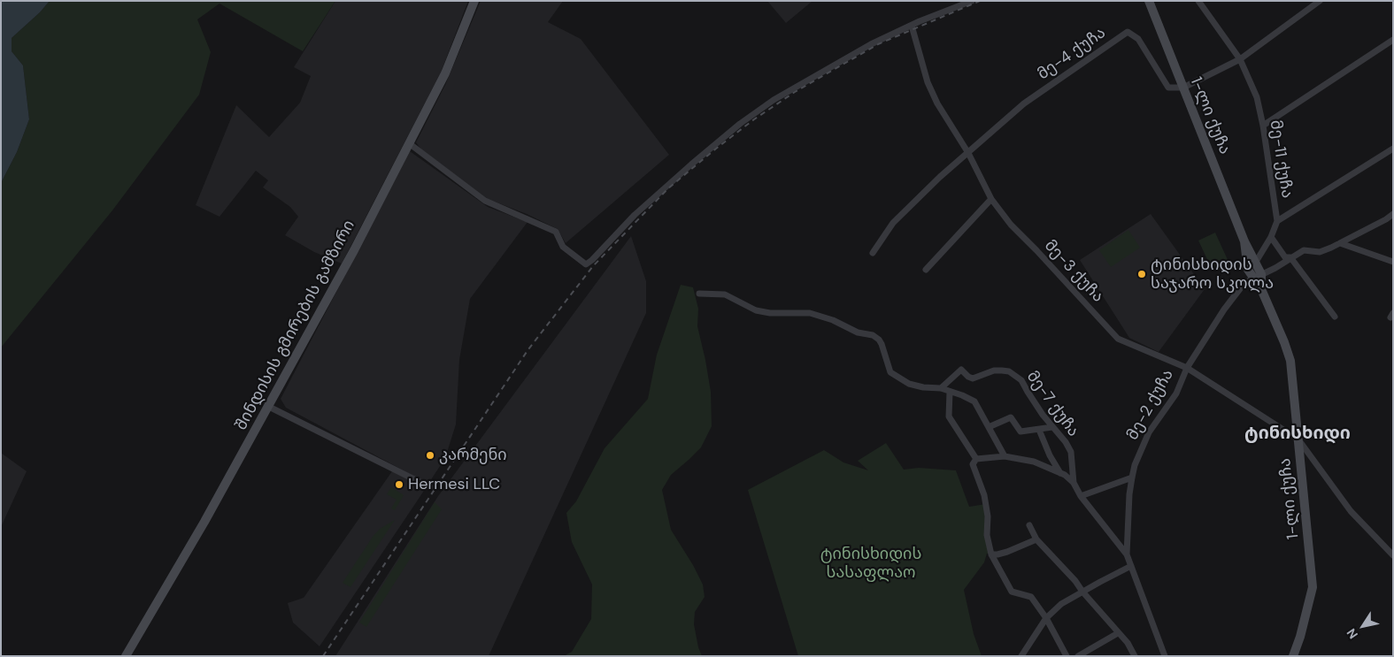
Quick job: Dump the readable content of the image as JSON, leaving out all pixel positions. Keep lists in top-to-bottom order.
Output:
{
  "streets": {
    "main road": ["1-ლი ქუჩა", "შინდისის გმირების გამზირი"],
    "street": [
      "მე-4 ქუჩა",
      "მე-11 ქუჩა",
      "მე-3 ქუჩა",
      "მე-7 ქუჩა",
      "მე-2 ქუჩა"
    ]
  },
  "crossings": [
    ["მე-4 ქუჩა", "1-ლი ქუჩა"],
    ["მე-4 ქუჩა", "მე-3 ქუჩა"],
    ["1-ლი ქუჩა", "მე-11 ქუჩა"],
    ["1-ლი ქუჩა", "მე-3 ქუჩა"],
    ["1-ლი ქუჩა", "მე-2 ქუჩა"],
    ["მე-11 ქუჩა", "მე-2 ქუჩა"],
    ["მე-3 ქუჩა", "მე-2 ქუჩა"]
  ],
  "districts": ["ტინისხიდი"],
  "parks": ["ტინისხიდის სასაფლაო"],
  "places": ["ტინისხიდის საჯარო სკოლა", "კარმენი", "Hermesi LLC"],
  "north": "bottom left"
}
